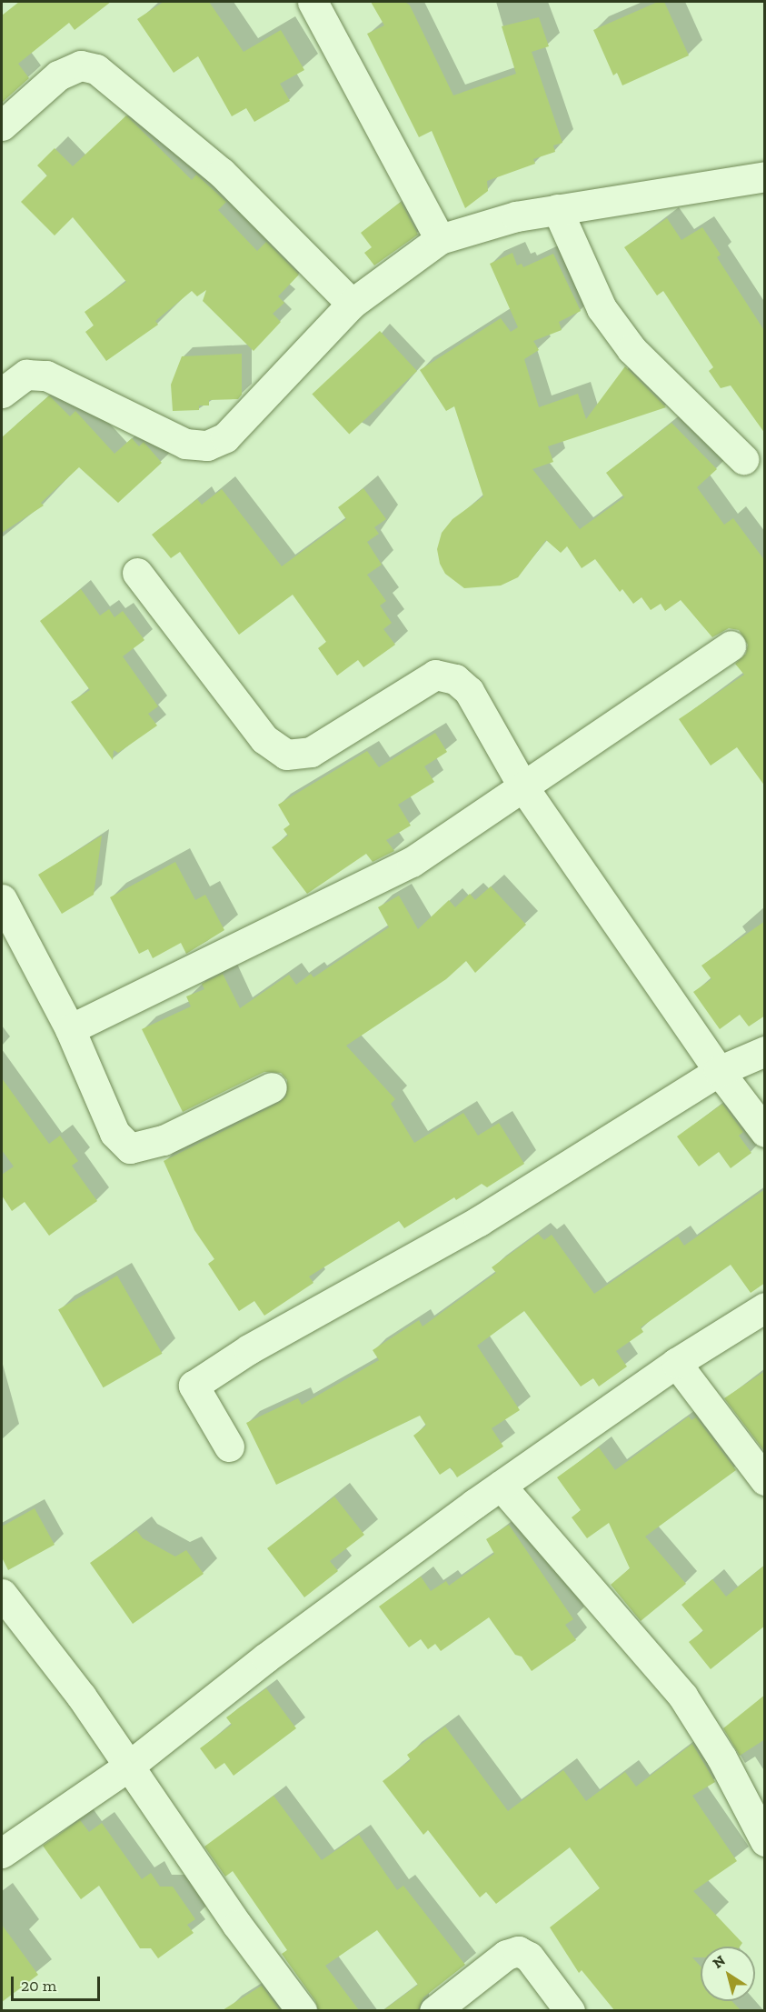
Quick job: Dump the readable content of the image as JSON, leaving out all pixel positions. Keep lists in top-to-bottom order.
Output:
{
  "scale_bar": "20 m",
  "north": "top left"
}
